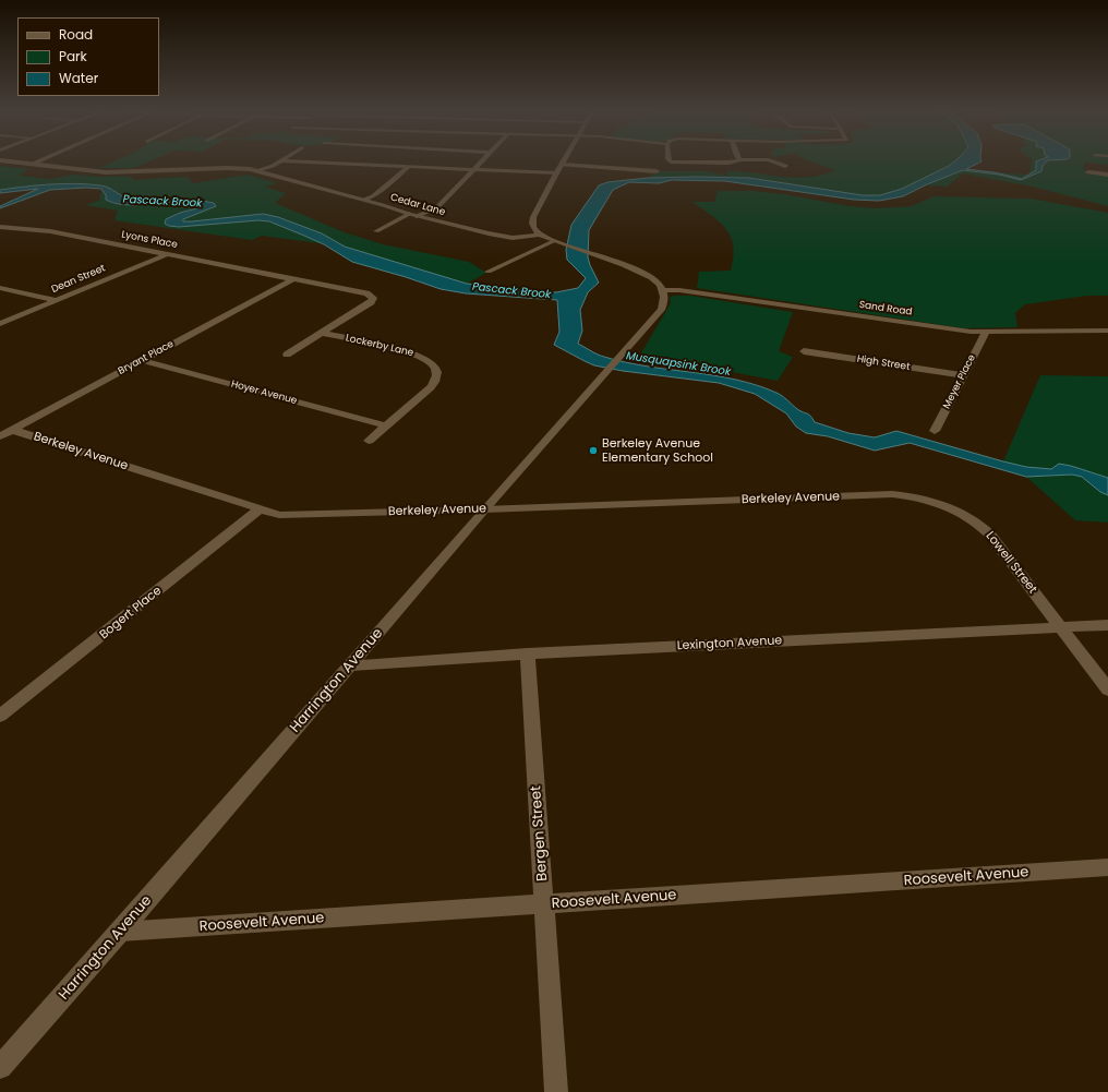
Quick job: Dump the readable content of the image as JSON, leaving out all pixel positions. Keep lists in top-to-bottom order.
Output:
{
  "streets": {
    "street": [
      "Cedar Lane",
      "Lyons Place",
      "Dean Street",
      "Sand Road",
      "Lockerby Lane",
      "Bryant Place",
      "High Street",
      "Meyer Place",
      "Hoyer Avenue",
      "Berkeley Avenue",
      "Lowell Street",
      "Bogert Place",
      "Lexington Avenue",
      "Harrington Avenue",
      "Bergen Street",
      "Roosevelt Avenue"
    ]
  },
  "crossings": [
    ["Lyons Place", "Dean Street"],
    ["Lyons Place", "Lockerby Lane"],
    ["Lyons Place", "Bryant Place"],
    ["Sand Road", "Meyer Place"],
    ["Sand Road", "Harrington Avenue"],
    ["Lockerby Lane", "Bryant Place"],
    ["Lockerby Lane", "Hoyer Avenue"],
    ["Bryant Place", "Hoyer Avenue"],
    ["Bryant Place", "Berkeley Avenue"],
    ["High Street", "Meyer Place"],
    ["Berkeley Avenue", "Lowell Street"],
    ["Berkeley Avenue", "Bogert Place"],
    ["Berkeley Avenue", "Harrington Avenue"],
    ["Lowell Street", "Lexington Avenue"],
    ["Lexington Avenue", "Harrington Avenue"],
    ["Lexington Avenue", "Bergen Street"],
    ["Harrington Avenue", "Roosevelt Avenue"],
    ["Bergen Street", "Roosevelt Avenue"]
  ],
  "water": ["Pascack Brook", "Musquapsink Brook"],
  "places": ["Berkeley Avenue Elementary School"],
  "legend": ["Road", "Park", "Water"]
}
